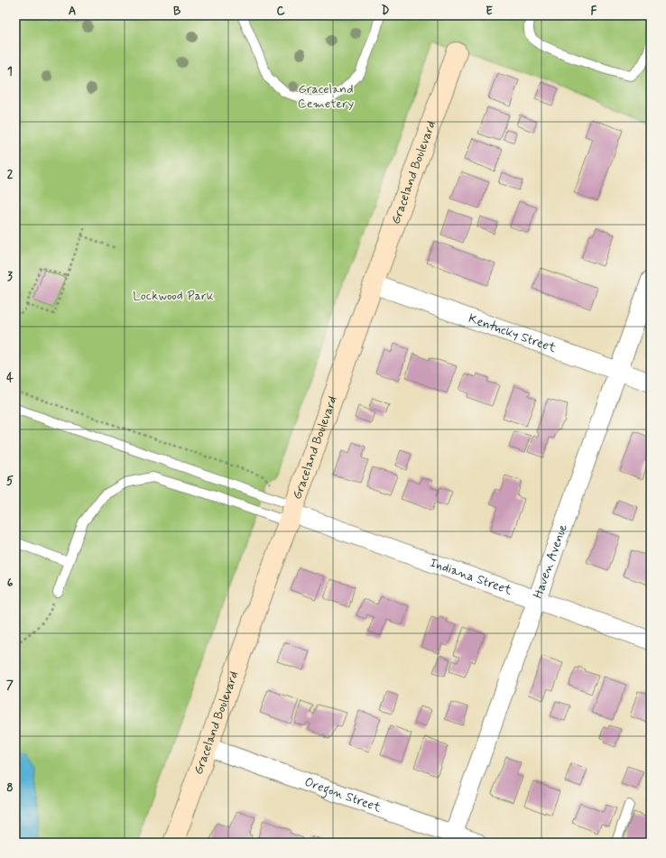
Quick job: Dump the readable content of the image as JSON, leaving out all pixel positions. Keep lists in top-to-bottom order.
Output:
{
  "streets": {
    "street": [
      "Graceland Boulevard",
      "Kentucky Street",
      "Haven Avenue",
      "Indiana Street",
      "Oregon Street"
    ]
  },
  "crossings": [
    ["Graceland Boulevard", "Kentucky Street"],
    ["Graceland Boulevard", "Indiana Street"],
    ["Graceland Boulevard", "Oregon Street"],
    ["Kentucky Street", "Haven Avenue"],
    ["Haven Avenue", "Indiana Street"],
    ["Haven Avenue", "Oregon Street"]
  ],
  "parks": ["Graceland Cemetery", "Lockwood Park"],
  "grid": {
    "columns": [
      "A",
      "B",
      "C",
      "D",
      "E",
      "F"
    ],
    "rows": [
      "1",
      "2",
      "3",
      "4",
      "5",
      "6",
      "7",
      "8"
    ]
  }
}
